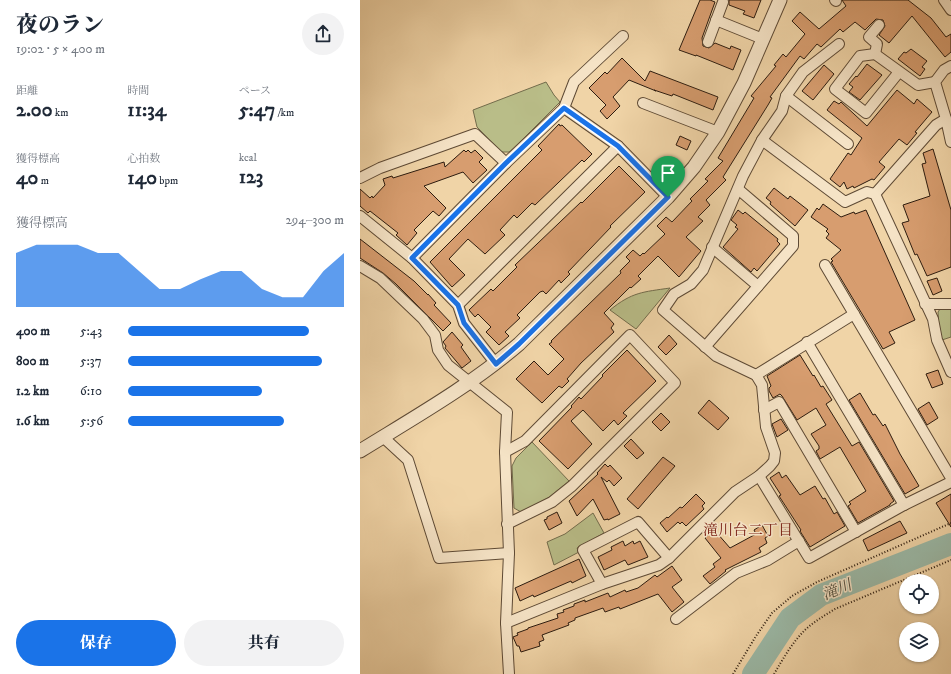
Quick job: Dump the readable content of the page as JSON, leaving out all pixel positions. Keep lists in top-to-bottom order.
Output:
{
  "districts": ["滝川台二丁目"],
  "water": ["滝川"],
  "page": {
    "heading": ["夜のラン", "19:02 · 5 × 400 m"],
    "stats": [
      ["距離", "2.00 km"],
      ["時間", "11:34"],
      ["ペース", "5:47 /km"],
      ["獲得標高", "40 m"],
      ["心拍数", "140 bpm"],
      ["kcal", "123"]
    ],
    "chart": ["獲得標高", "294–300 m"],
    "list": [
      {
        "name": "400 m",
        "note": "5:43"
      },
      {
        "name": "800 m",
        "note": "5:37"
      },
      {
        "name": "1.2 km",
        "note": "6:10"
      },
      {
        "name": "1.6 km",
        "note": "5:56"
      }
    ],
    "buttons": ["保存", "共有"]
  }
}
